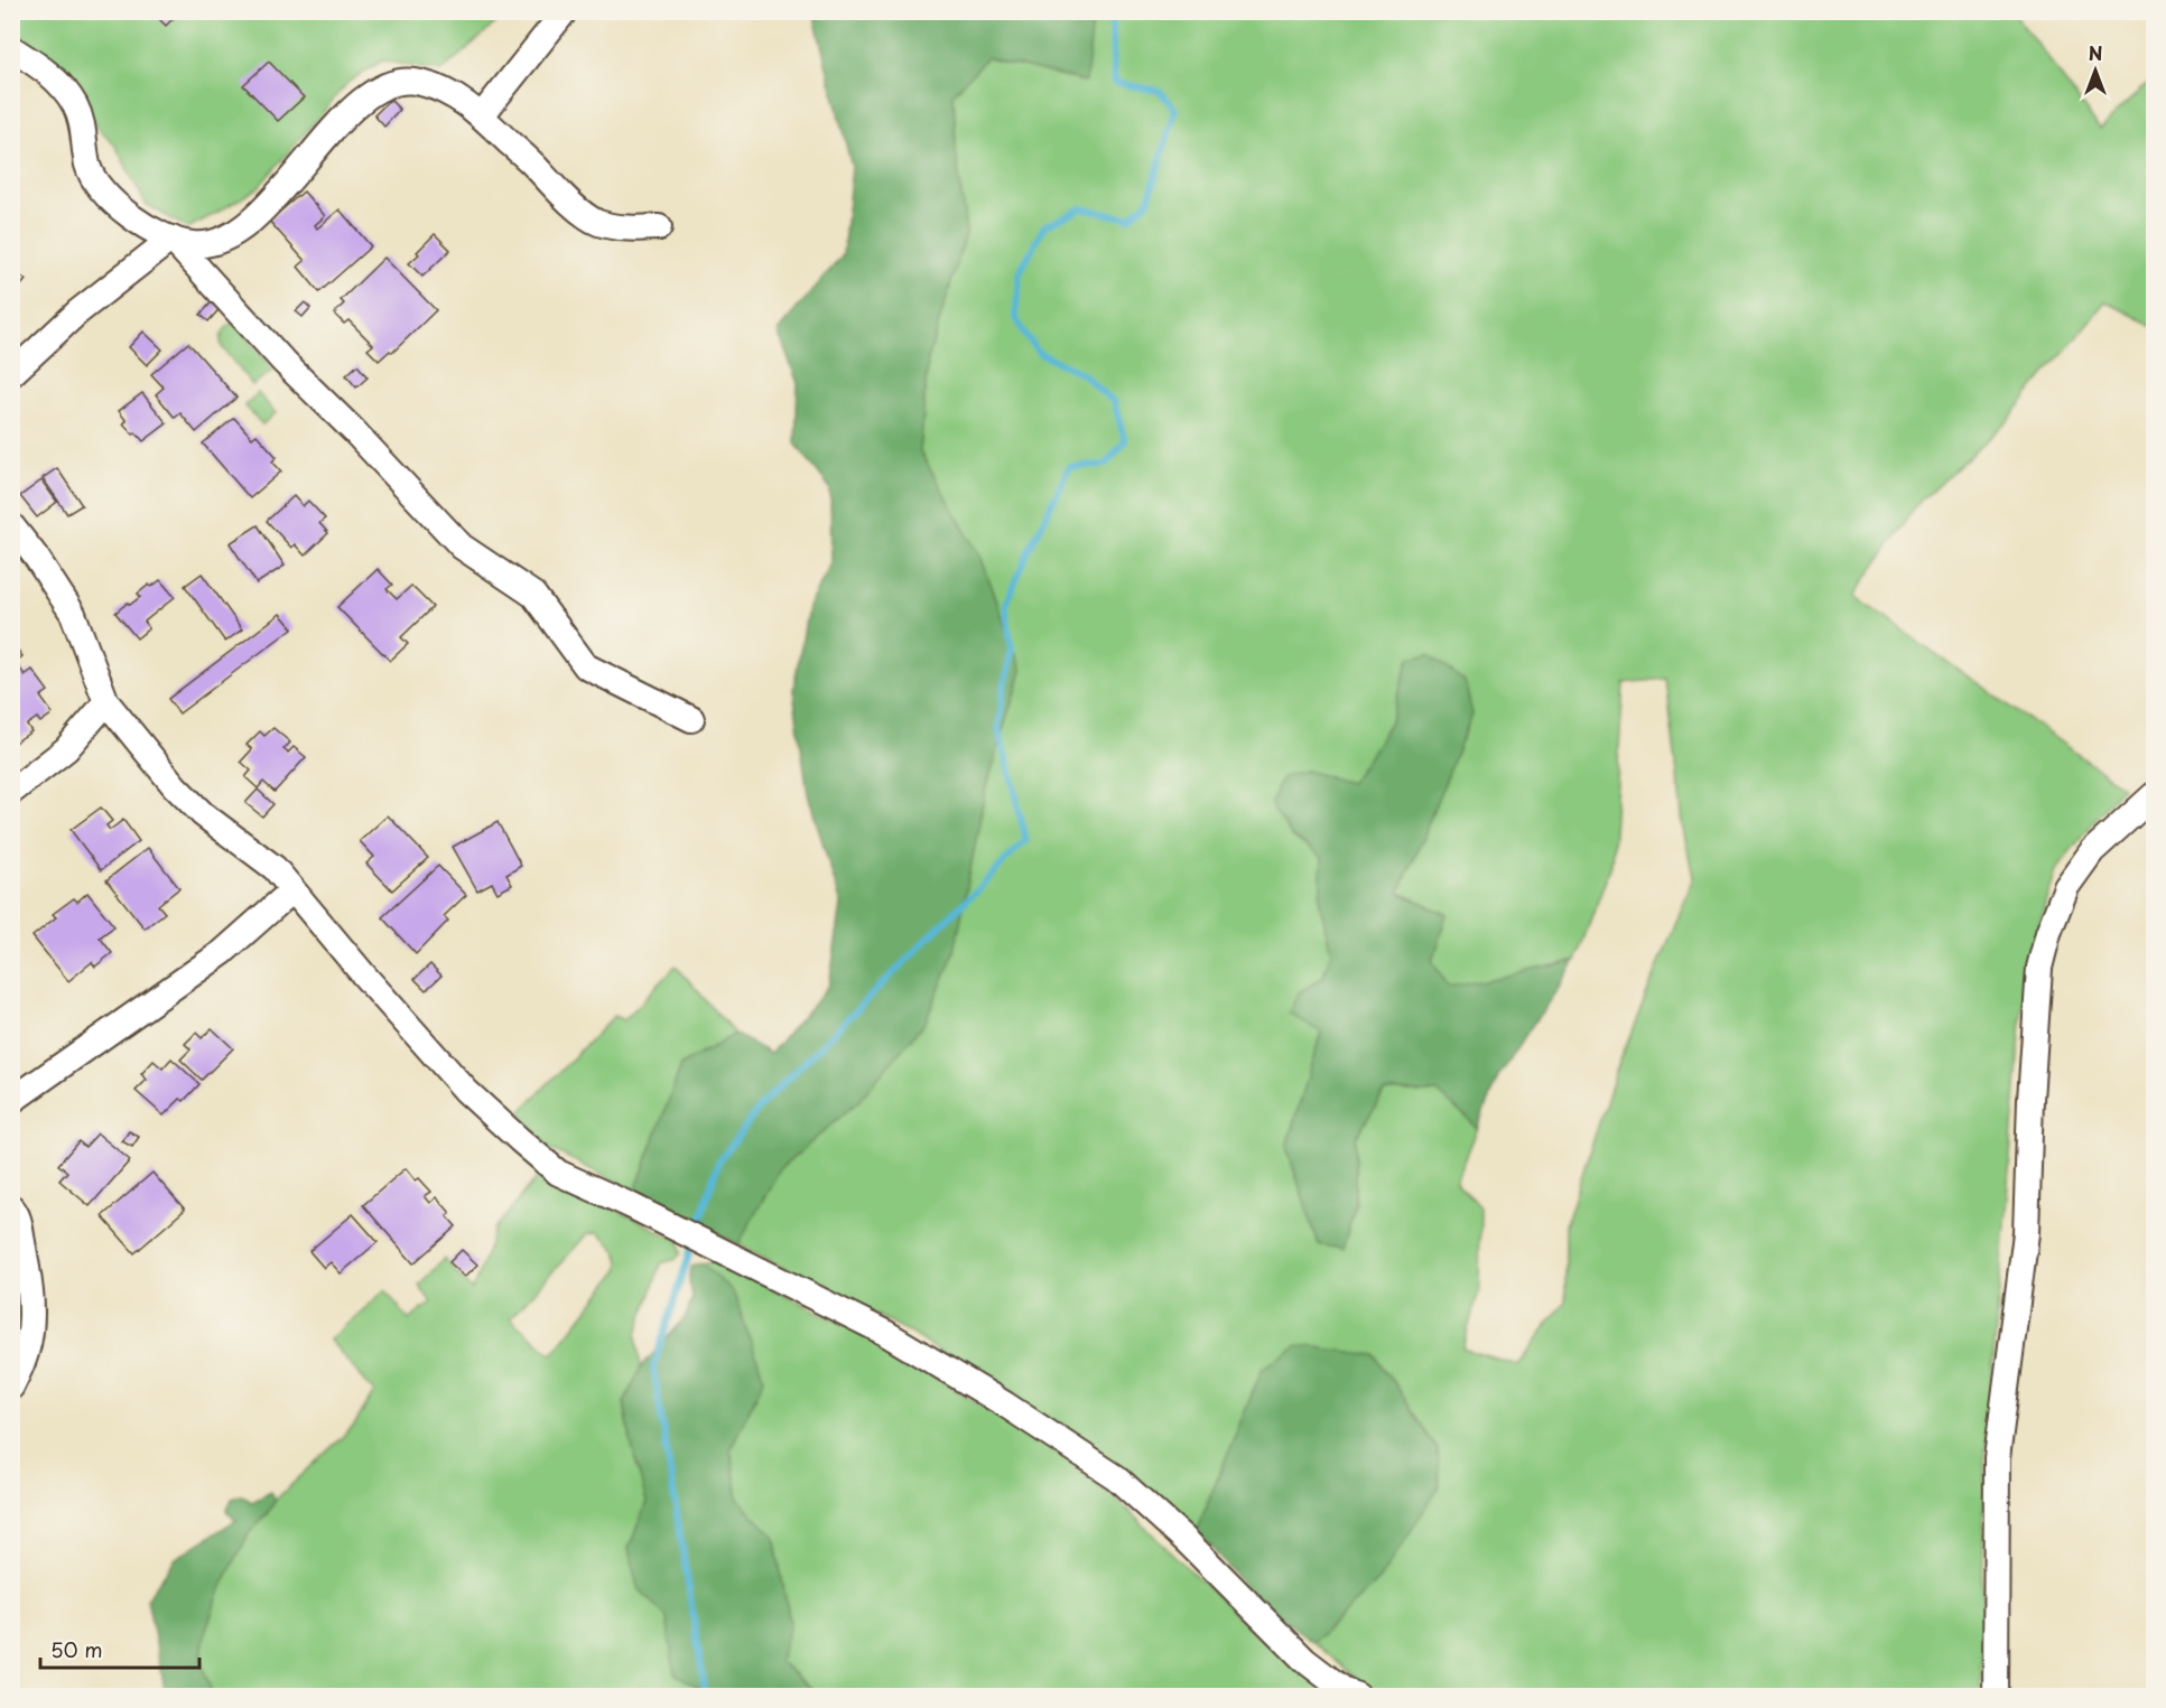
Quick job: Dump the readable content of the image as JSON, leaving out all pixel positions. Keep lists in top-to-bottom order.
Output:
{
  "scale_bar": "50 m",
  "north": "top"
}
